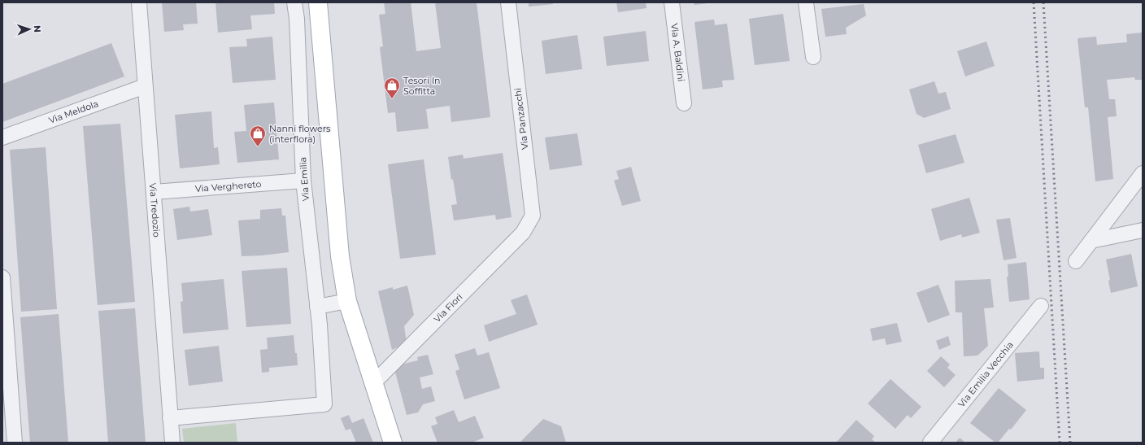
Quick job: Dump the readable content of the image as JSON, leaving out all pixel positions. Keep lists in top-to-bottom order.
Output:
{
  "streets": {
    "street": [
      "Via A. Baldini",
      "Via Meldola",
      "Via Panzacchi",
      "Via Emilia",
      "Via Verghereto",
      "Via Tredozio",
      "Via Fiori",
      "Via Emilia Vecchia"
    ]
  },
  "crossings": [
    ["Via Meldola", "Via Tredozio"],
    ["Via Panzacchi", "Via Fiori"],
    ["Via Emilia", "Via Verghereto"],
    ["Via Verghereto", "Via Tredozio"]
  ],
  "places": {
    "shop": ["Tesori In Soffitta", "Nanni flowers (interflora)"]
  },
  "north": "right"
}
